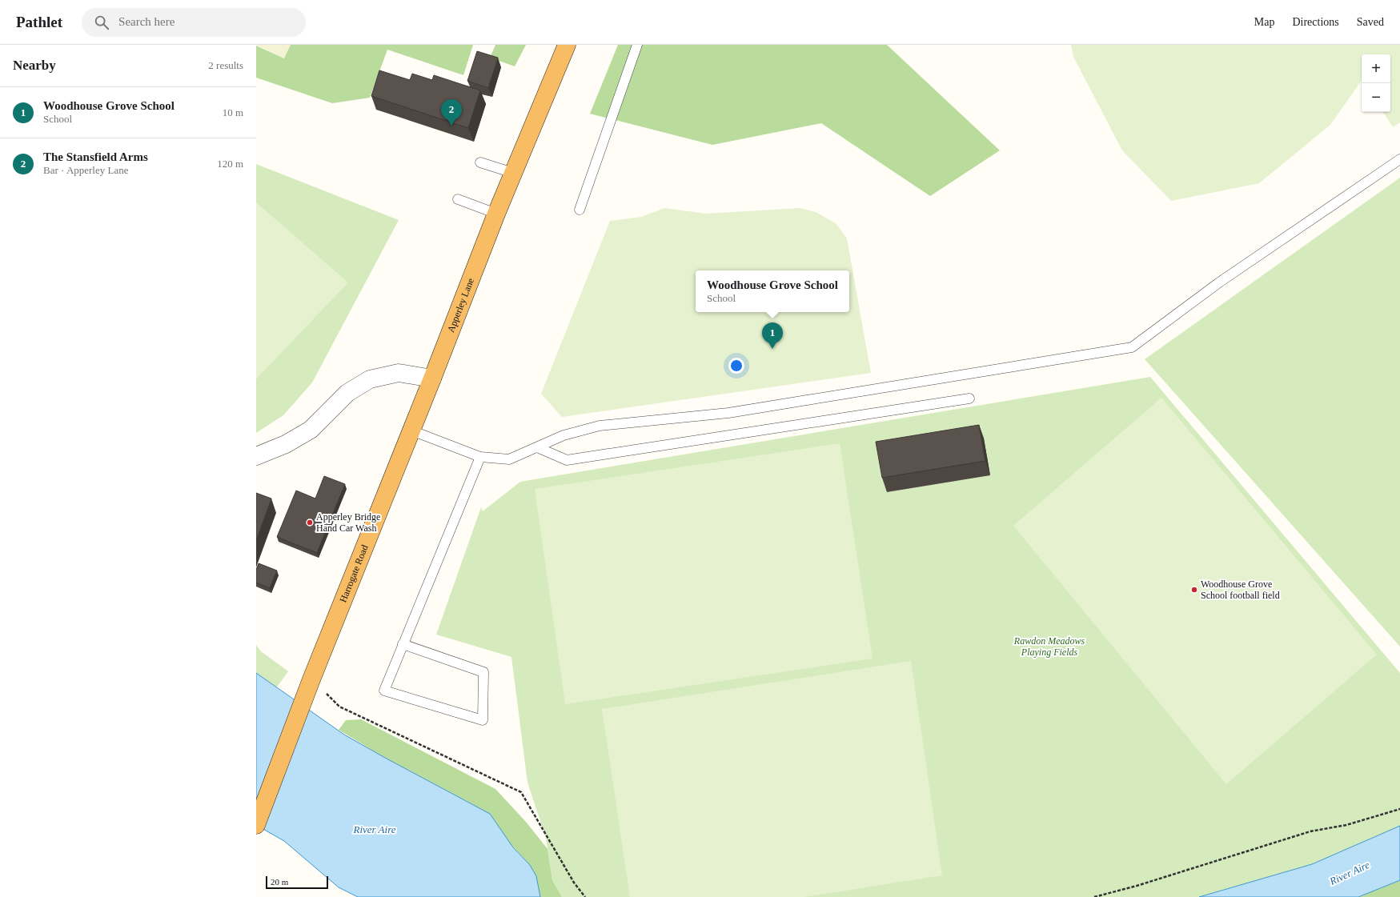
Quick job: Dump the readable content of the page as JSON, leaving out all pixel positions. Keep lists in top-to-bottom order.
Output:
{
  "streets": {
    "highway": ["Apperley Lane", "Harrogate Road"]
  },
  "crossings": [
    ["Apperley Lane", "Harrogate Road"]
  ],
  "water": ["River Aire"],
  "parks": ["Rawdon Meadows Playing Fields"],
  "places": ["Apperley Bridge Hand Car Wash", "Woodhouse Grove School football field"],
  "scale_bar": "20 m",
  "page": {
    "header": "Pathlet",
    "search": "Search here",
    "nav": ["Map", "Directions", "Saved"],
    "heading": ["Nearby", "2 results"],
    "map_buttons": ["+", "−"],
    "list": [
      {
        "mark": "1",
        "name": "Woodhouse Grove School",
        "note": "School",
        "value": "10 m"
      },
      {
        "mark": "2",
        "name": "The Stansfield Arms",
        "note": "Bar · Apperley Lane",
        "value": "120 m"
      }
    ],
    "pins": ["2", "1"],
    "popup": ["Woodhouse Grove School", "School"],
    "scale": "20 m"
  }
}
